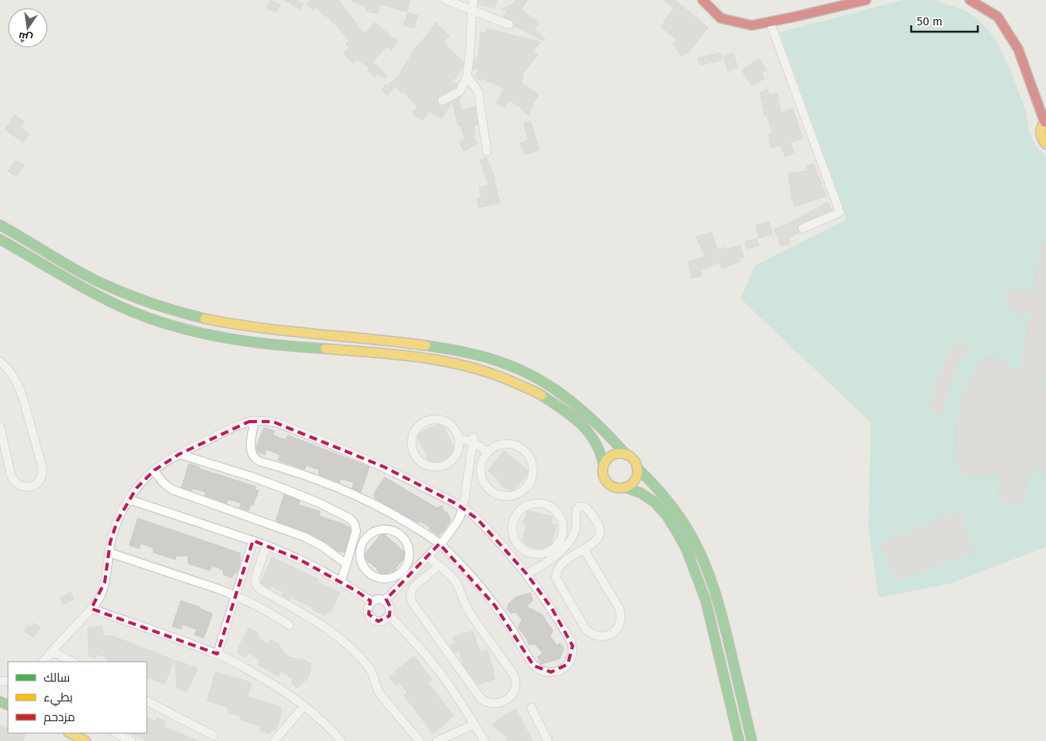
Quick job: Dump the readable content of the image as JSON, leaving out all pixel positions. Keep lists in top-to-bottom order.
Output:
{
  "legend": ["سالك", "بطيء", "مزدحم"],
  "scale_bar": "50 m",
  "north": "bottom"
}
